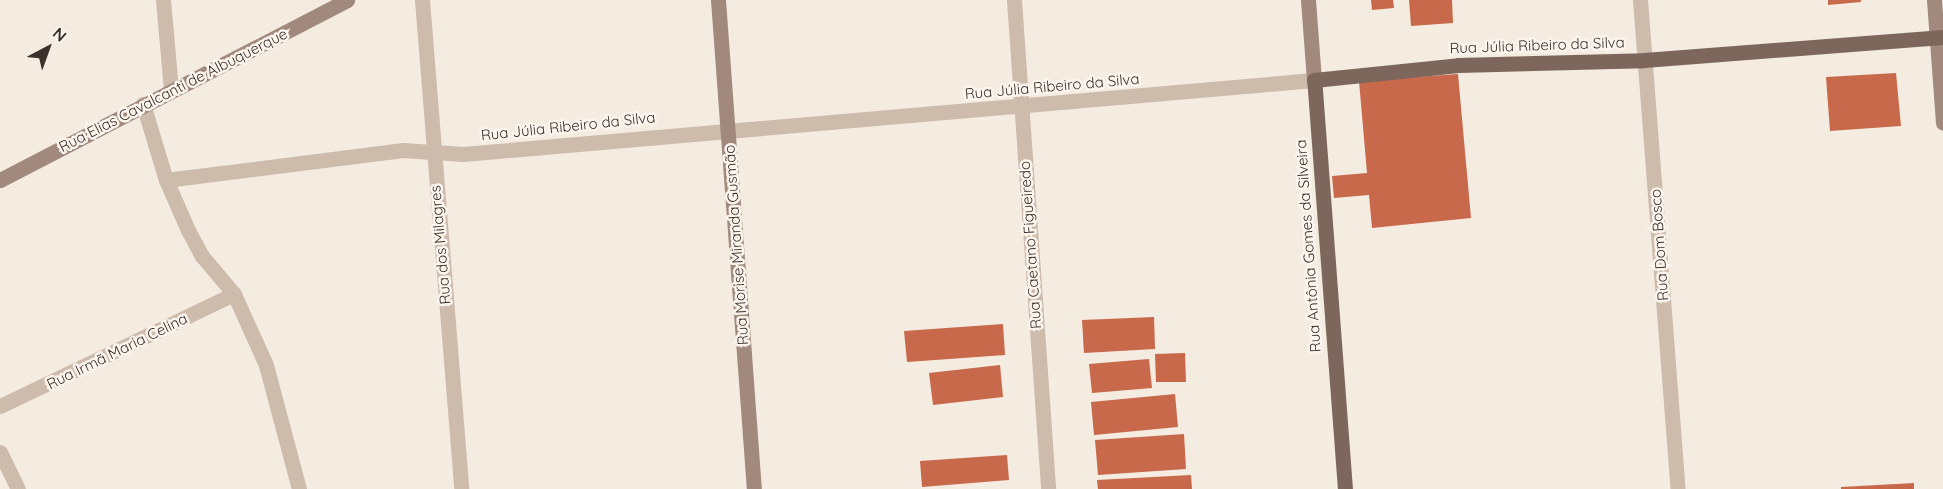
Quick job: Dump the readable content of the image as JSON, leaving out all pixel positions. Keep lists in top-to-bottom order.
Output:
{
  "streets": {
    "main road": ["Rua Júlia Ribeiro da Silva", "Rua Antônia Gomes da Silveira"],
    "street": [
      "Rua Elias Cavalcanti de Albuquerque",
      "Rua dos Milagres",
      "Rua Morise Miranda Gusmão",
      "Rua Caetano Figueiredo",
      "Rua Dom Bosco",
      "Rua Irmã Maria Celina"
    ]
  },
  "crossings": [
    ["Rua Júlia Ribeiro da Silva", "Rua dos Milagres"],
    ["Rua Júlia Ribeiro da Silva", "Rua Morise Miranda Gusmão"],
    ["Rua Júlia Ribeiro da Silva", "Rua Caetano Figueiredo"],
    ["Rua Júlia Ribeiro da Silva", "Rua Dom Bosco"],
    ["Rua Júlia Ribeiro da Silva", "Rua Antônia Gomes da Silveira"]
  ],
  "north": "top right"
}
